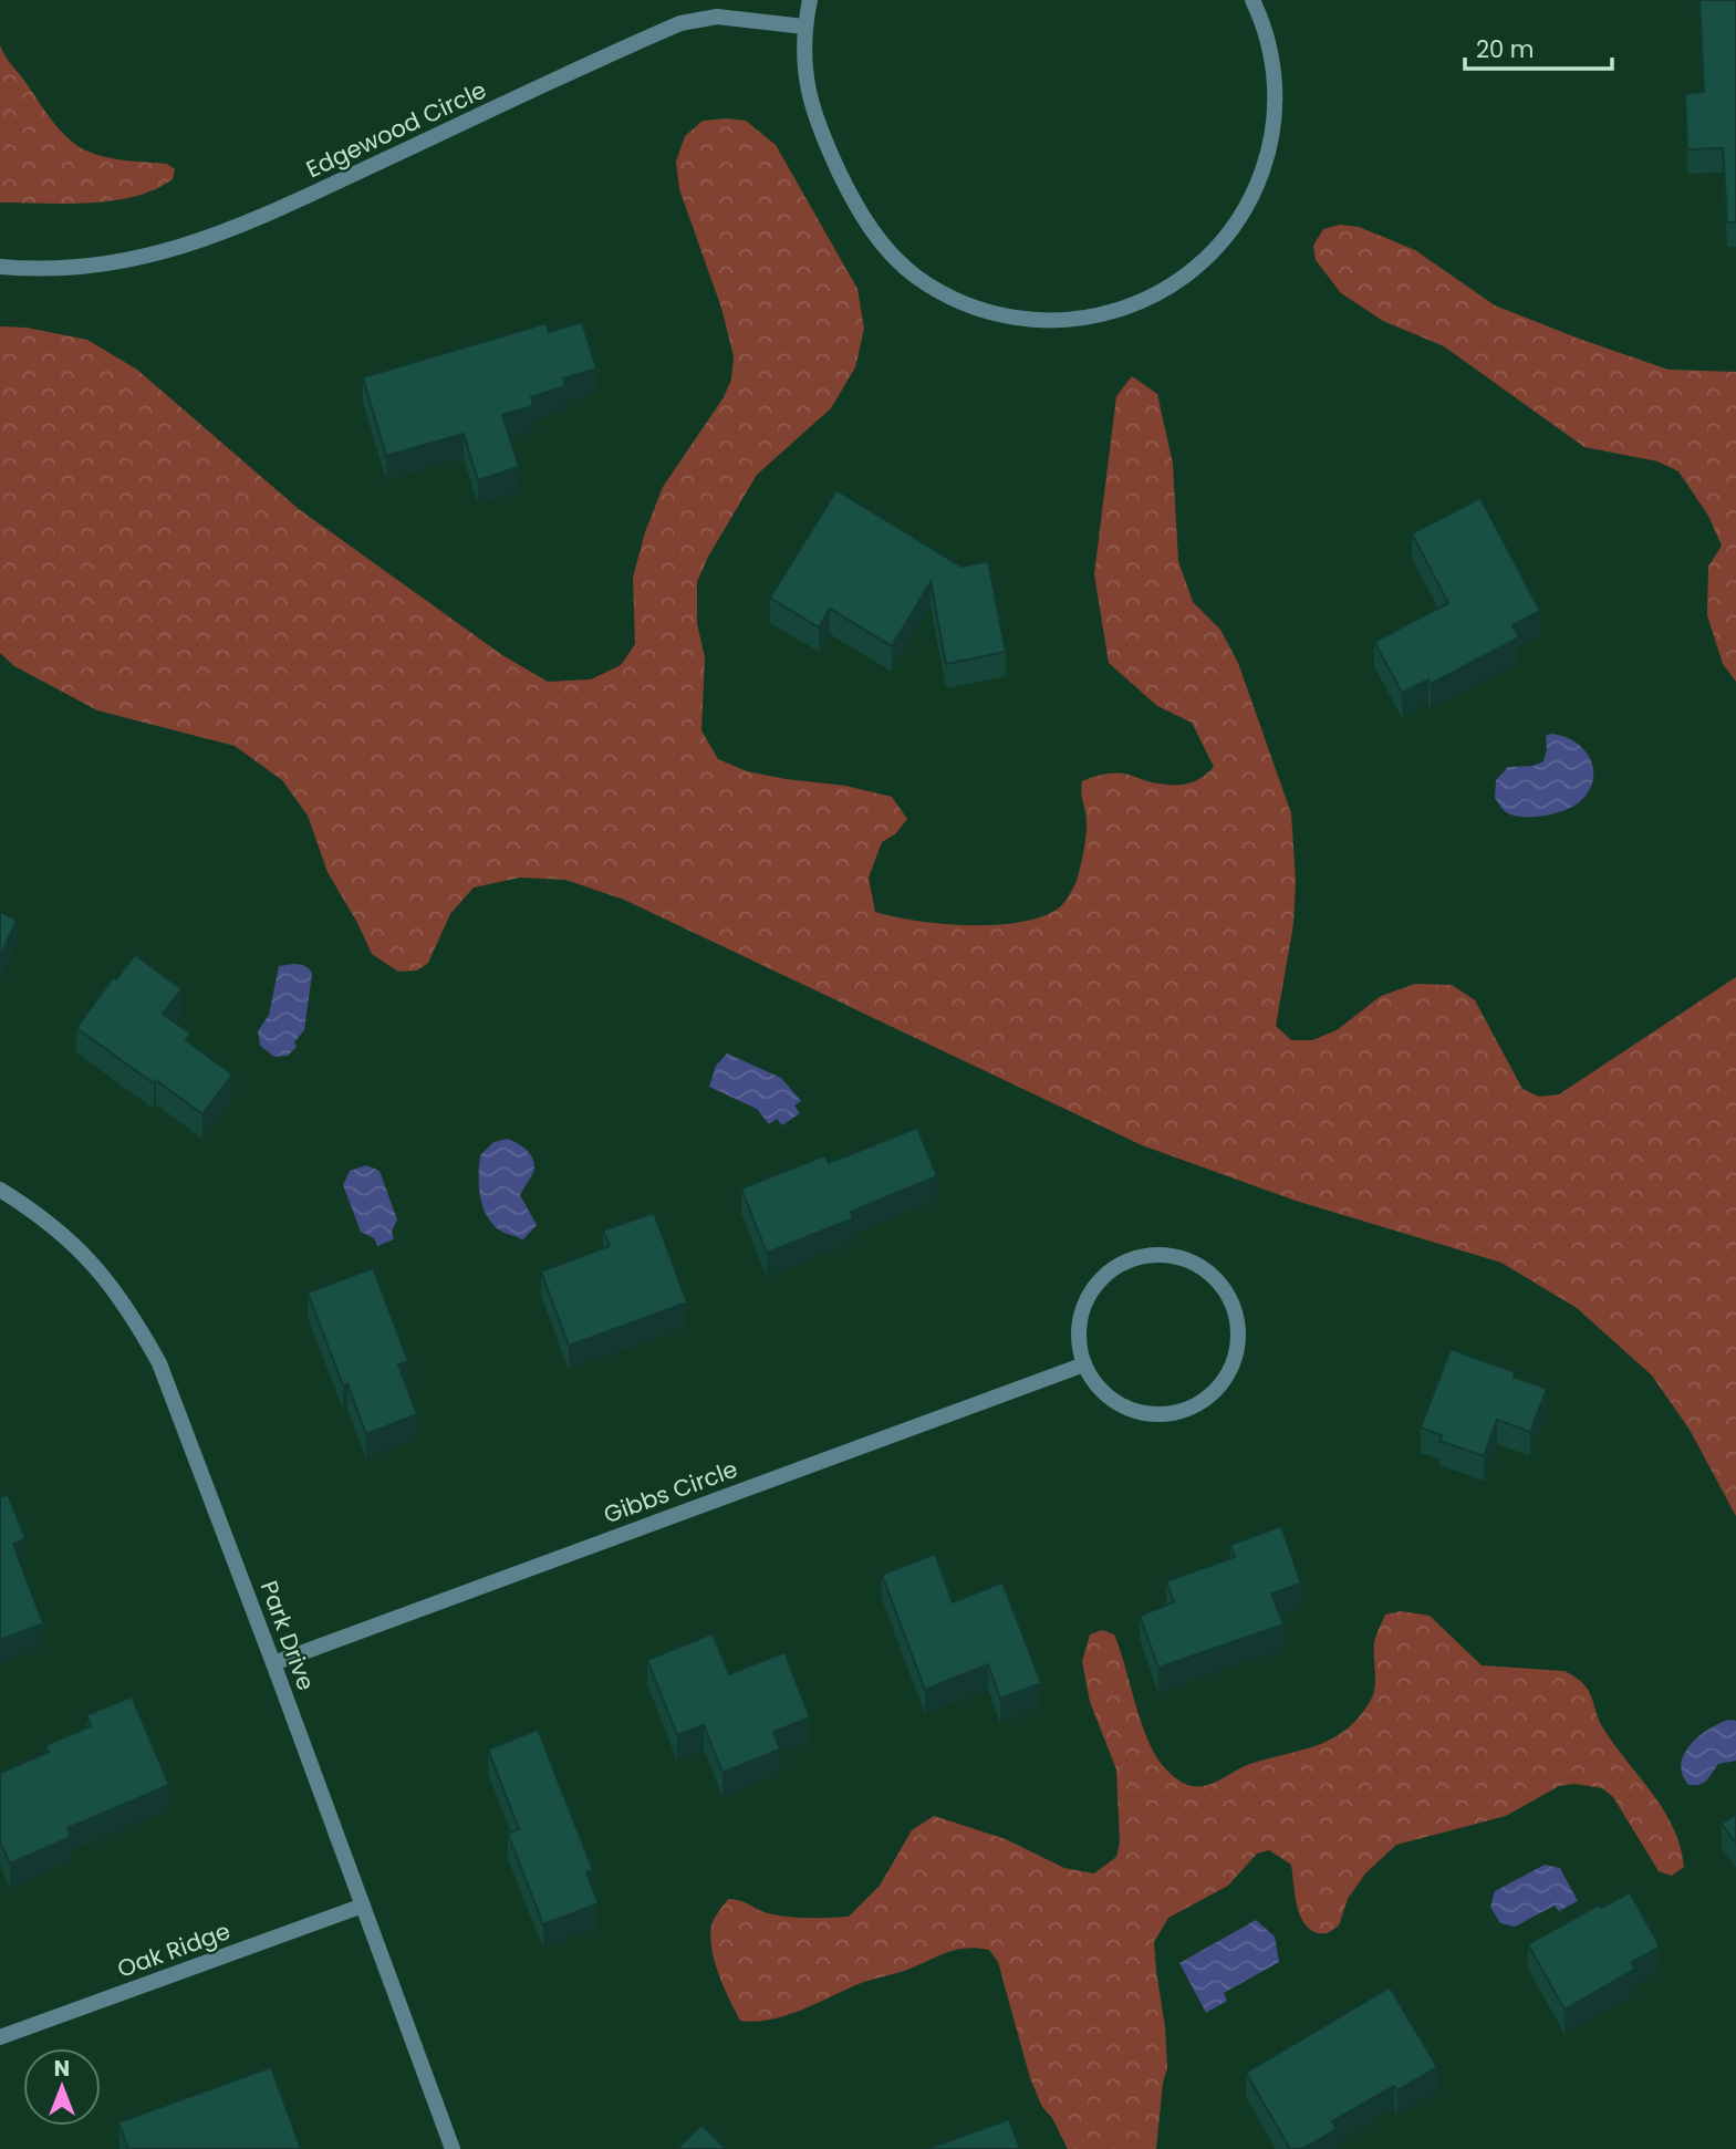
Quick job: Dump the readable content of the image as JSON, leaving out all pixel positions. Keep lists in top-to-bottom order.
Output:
{
  "streets": {
    "street": [
      "Edgewood Circle",
      "Gibbs Circle",
      "Park Drive",
      "Oak Ridge"
    ]
  },
  "crossings": [
    ["Gibbs Circle", "Park Drive"],
    ["Park Drive", "Oak Ridge"]
  ],
  "scale_bar": "20 m",
  "north": "top"
}
